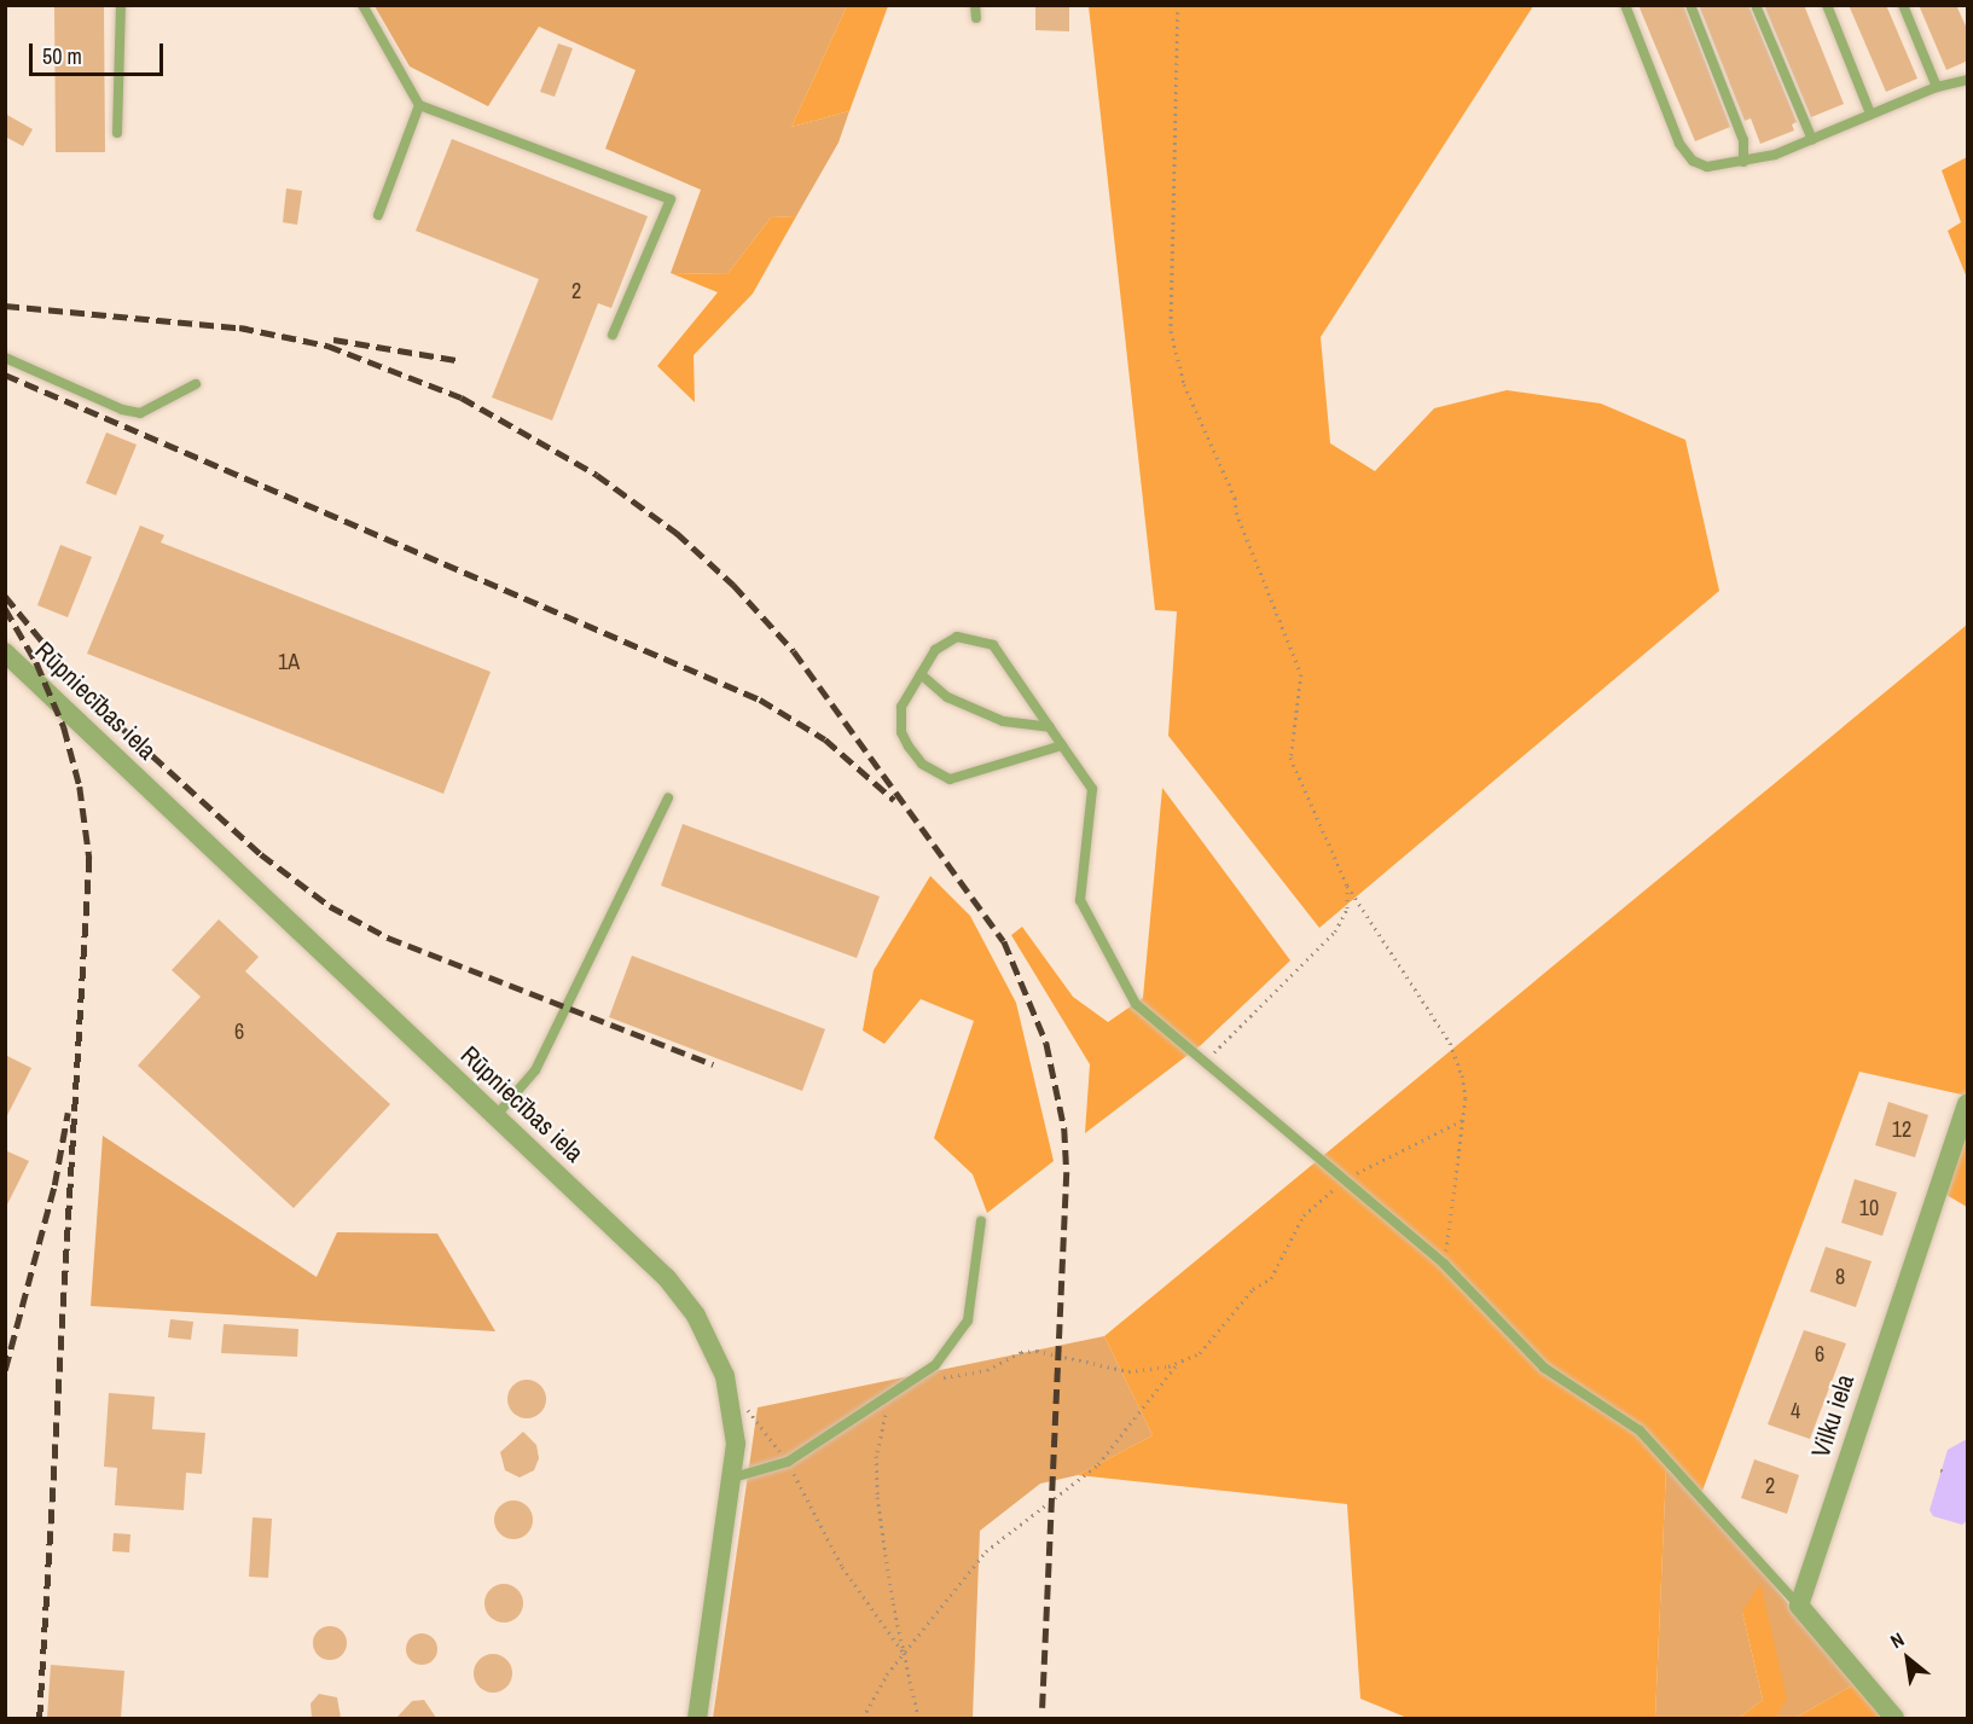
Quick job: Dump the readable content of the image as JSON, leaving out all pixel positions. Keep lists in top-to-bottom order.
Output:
{
  "streets": {
    "street": ["Rūpniecības iela", "Vilku iela"]
  },
  "house_numbers": [
    "2",
    "1A",
    "6",
    "12",
    "10",
    "8",
    "6",
    "4",
    "2"
  ],
  "scale_bar": "50 m",
  "north": "top left"
}
